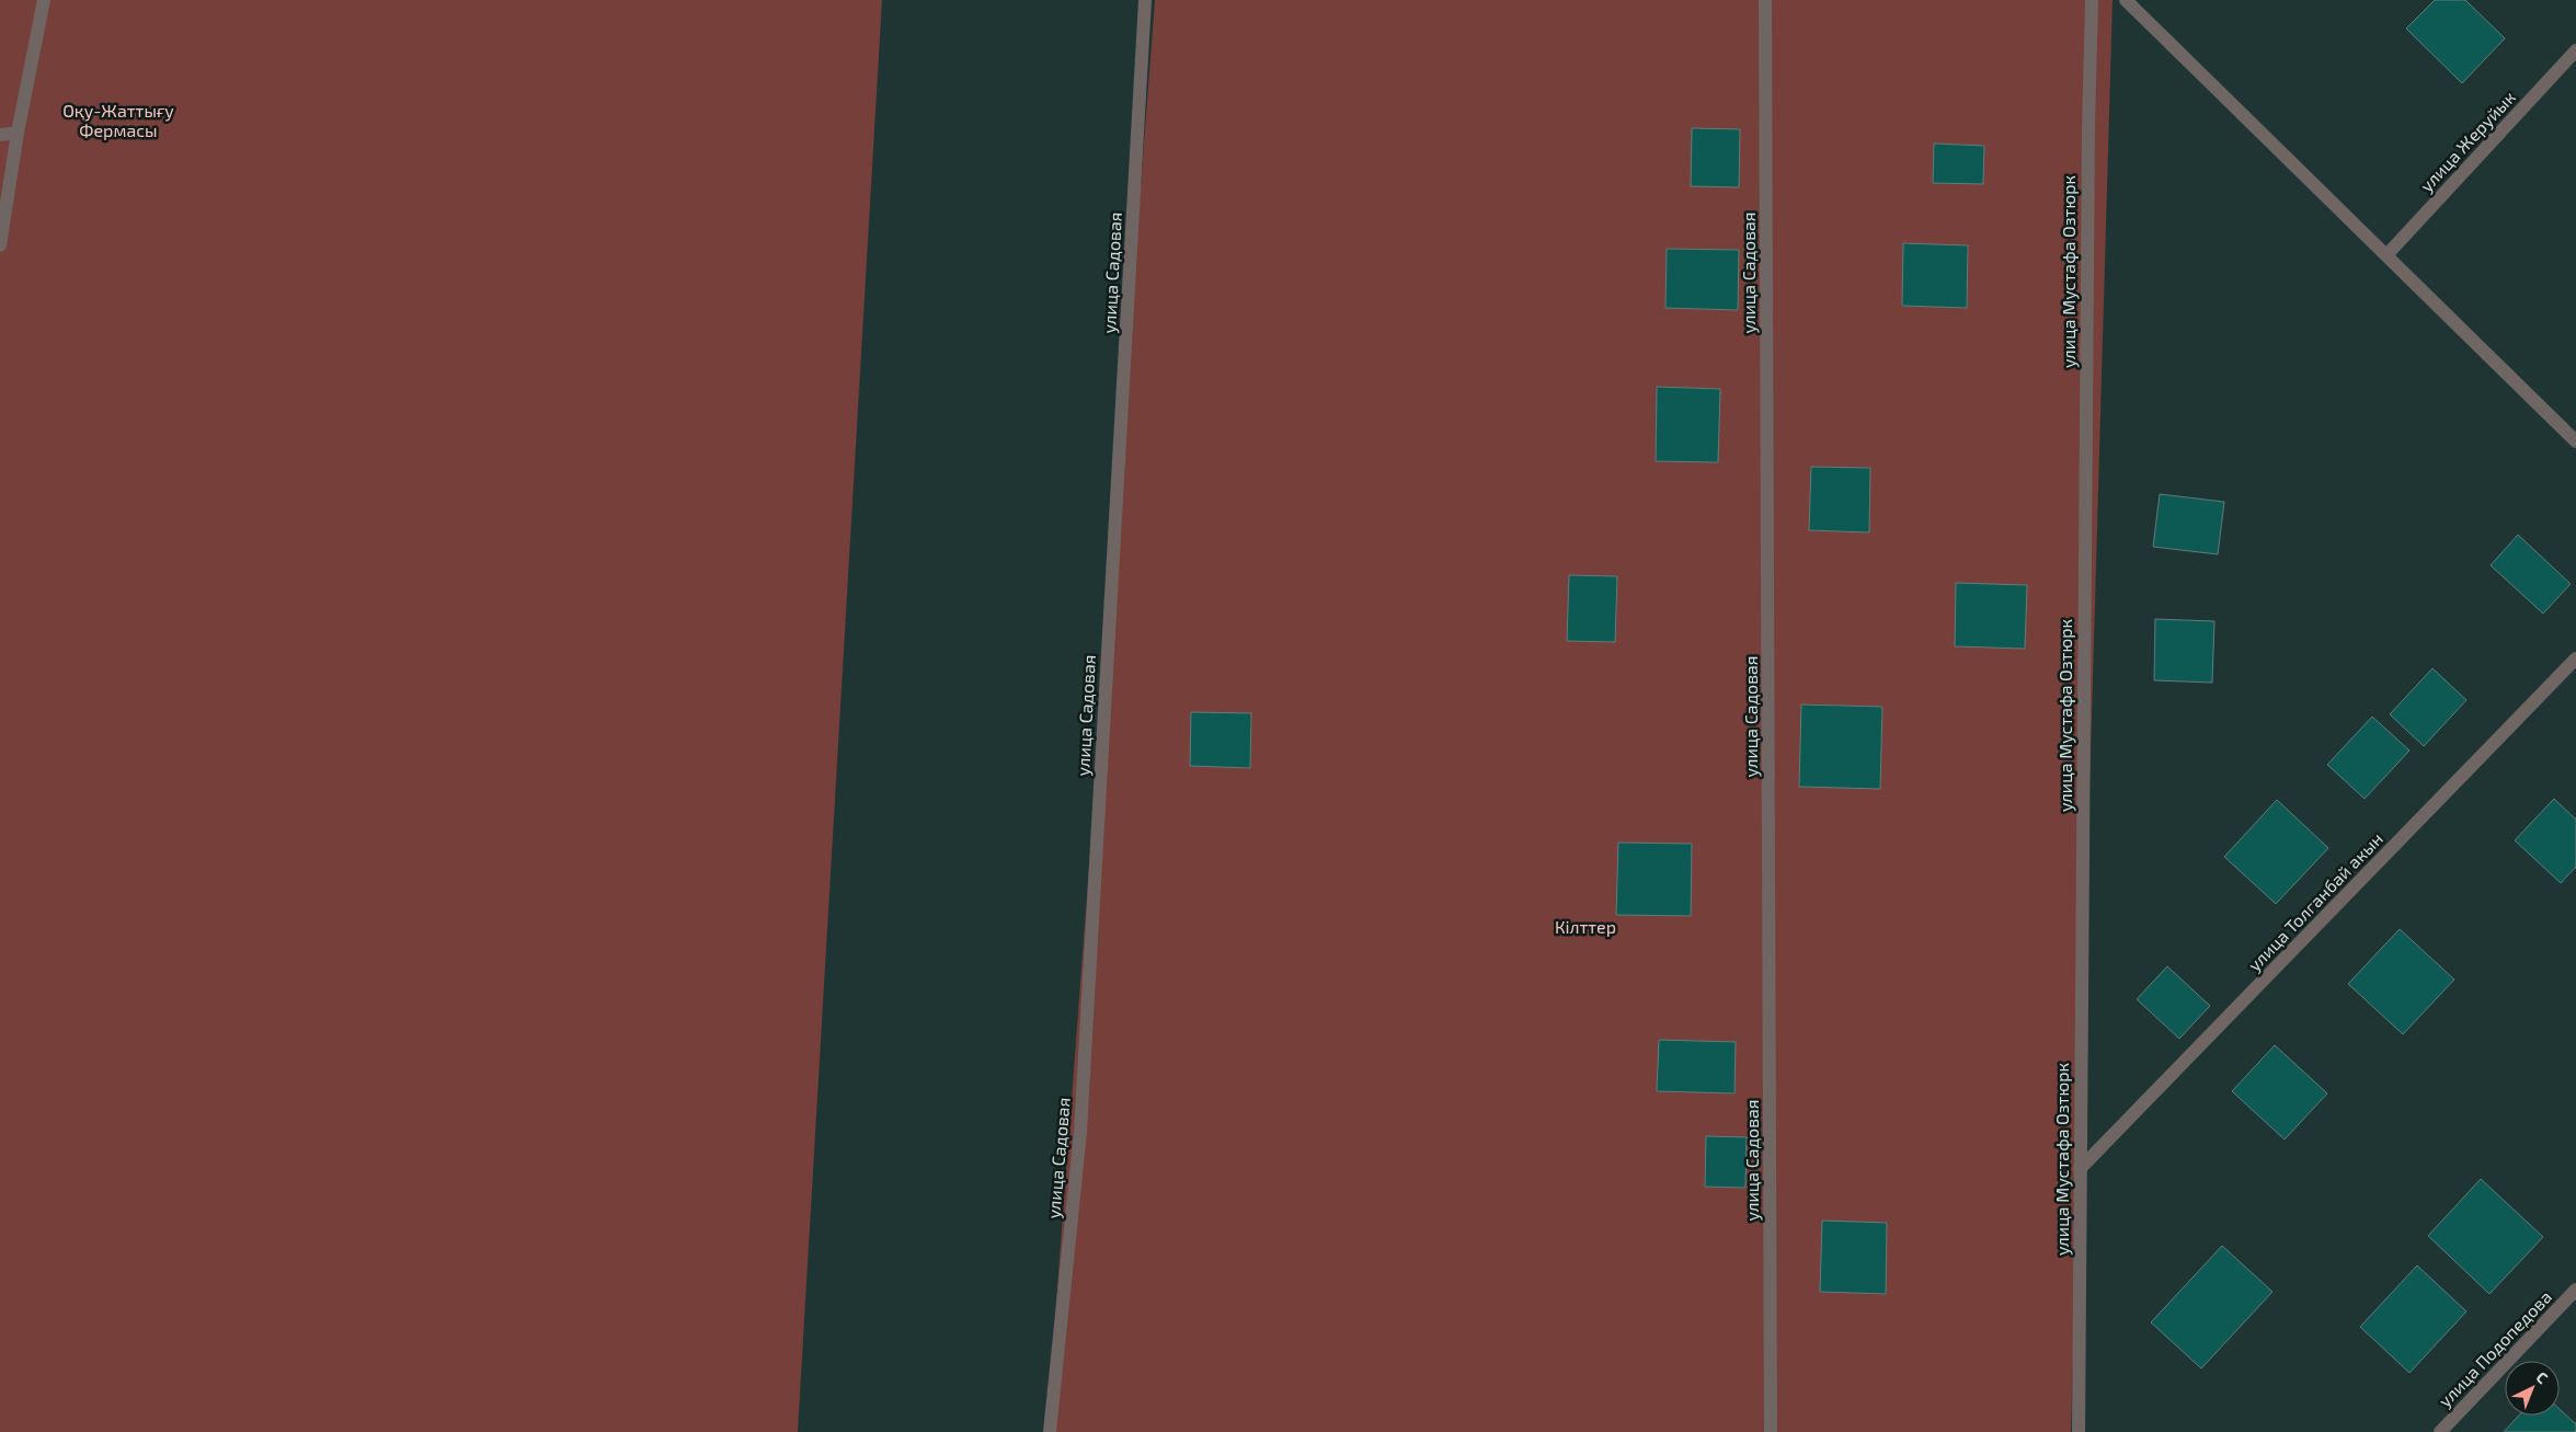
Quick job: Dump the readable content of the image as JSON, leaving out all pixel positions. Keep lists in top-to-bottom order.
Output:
{
  "streets": {
    "street": [
      "улица Жеруйык",
      "улица Мустафа Озтюрк",
      "улица Садовая",
      "улица Толганбай акын",
      "улица Подопедова"
    ]
  },
  "crossings": [
    ["улица Мустафа Озтюрк", "улица Толганбай акын"]
  ],
  "parks": ["Оқу-Жаттығу Фермасы", "Кілттер"],
  "north": "top right"
}
